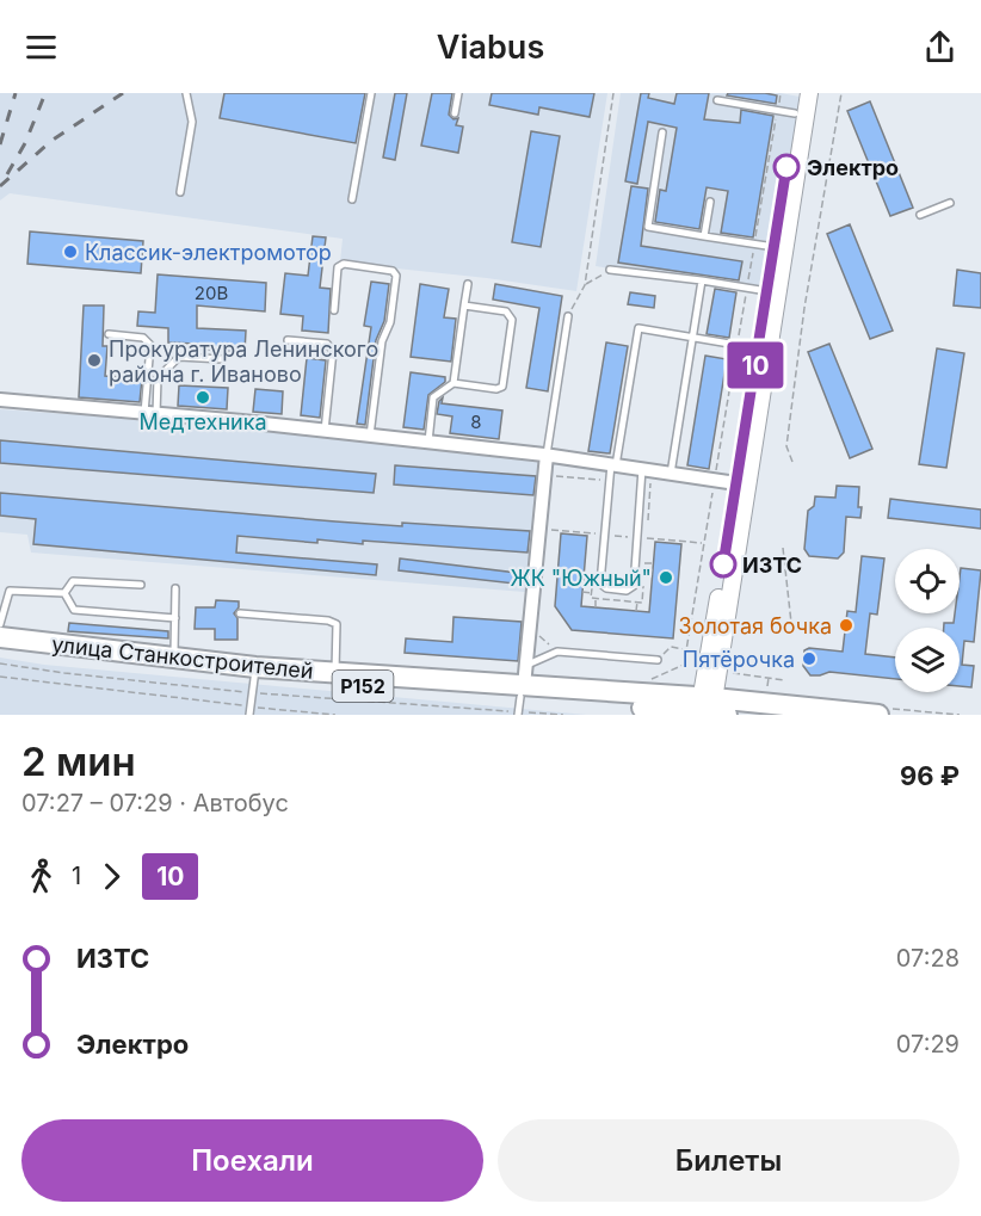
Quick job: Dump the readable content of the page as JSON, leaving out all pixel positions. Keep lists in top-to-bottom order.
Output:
{
  "streets": {
    "main road": ["улица Станкостроителей", "Р152"]
  },
  "places": [
    "Электро",
    "Классик-электромотор",
    "Прокуратура Ленинского района г. Иваново",
    "Медтехника",
    "ИЗТС",
    "ЖК \"Южный\"",
    "Золотая бочка",
    "Пятёрочка"
  ],
  "lines": ["bus line 10"],
  "house_numbers": ["20В", "8"],
  "page": {
    "header": "Viabus",
    "on_map": "10",
    "heading": ["2 мин", "07:27 – 07:29 · Автобус", "96 ₽"],
    "legs": ["1", "10"],
    "list": [
      {
        "name": "ИЗТС",
        "value": "07:28"
      },
      {
        "name": "Электро",
        "value": "07:29"
      }
    ],
    "buttons": ["Поехали", "Билеты"]
  }
}
